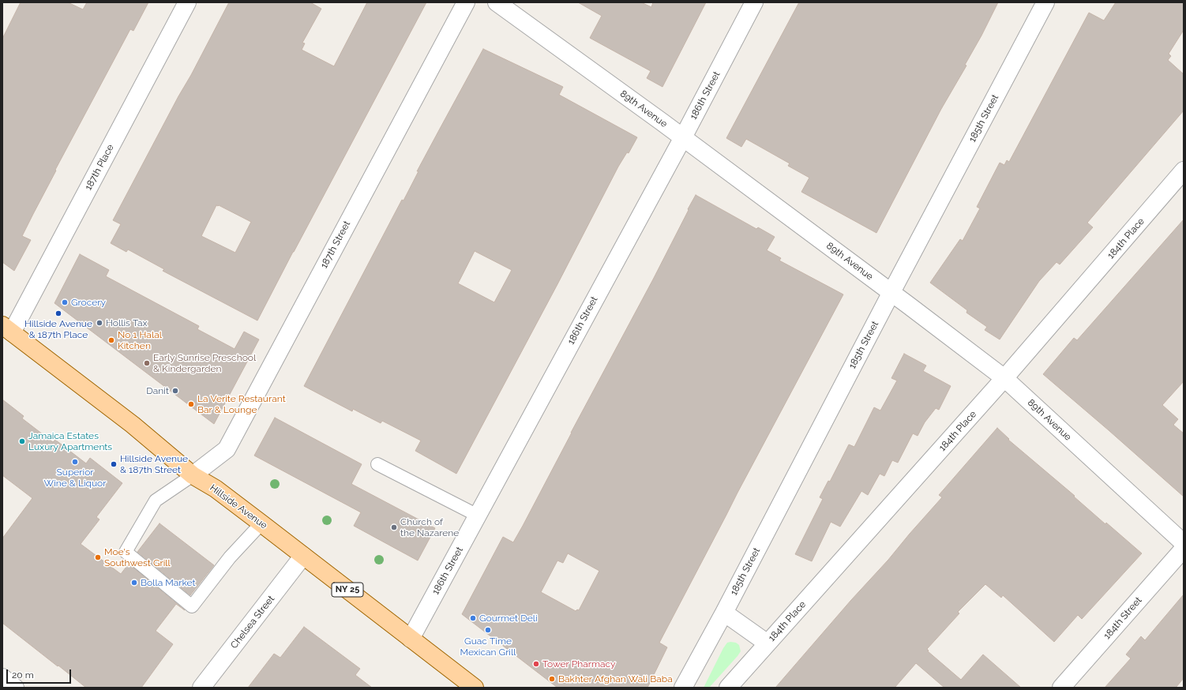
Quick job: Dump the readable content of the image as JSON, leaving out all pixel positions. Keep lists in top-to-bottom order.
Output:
{
  "streets": {
    "main road": ["Hillside Avenue", "NY 25"],
    "street": [
      "186th Street",
      "89th Avenue",
      "185th Street",
      "187th Place",
      "184th Place",
      "187th Street",
      "184th Street",
      "Chelsea Street"
    ]
  },
  "crossings": [
    ["186th Street", "89th Avenue"],
    ["186th Street", "Hillside Avenue"],
    ["89th Avenue", "185th Street"],
    ["89th Avenue", "184th Place"],
    ["187th Place", "Hillside Avenue"],
    ["187th Street", "Hillside Avenue"],
    ["Hillside Avenue", "Chelsea Street"]
  ],
  "places": [
    "Grocery",
    "Hillside Avenue & 187th Place",
    "Hollis Tax",
    "No 1 Halal Kitchen",
    "Early Sunrise Preschool & Kindergarden",
    "Danit",
    "La Verite Restaurant Bar & Lounge",
    "Jamaica Estates Luxury Apartments",
    "Superior Wine & Liquor",
    "Hillside Avenue & 187th Street",
    "Church of the Nazarene",
    "Moe's Southwest Grill",
    "Bolla Market",
    "Gourmet Deli",
    "Guac Time Mexican Grill",
    "Tower Pharmacy",
    "Bakhter Afghan Wali Baba"
  ],
  "scale_bar": "20 m"
}
